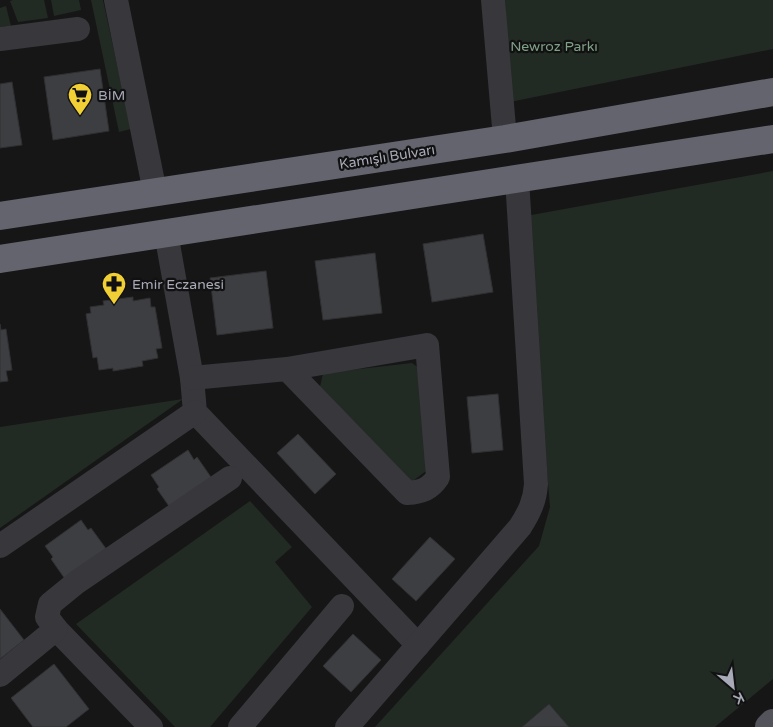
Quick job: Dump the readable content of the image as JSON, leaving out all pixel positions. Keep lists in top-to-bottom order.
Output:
{
  "streets": {
    "highway": ["Kamışlı Bulvarı"]
  },
  "parks": ["Newroz Parkı"],
  "places": {
    "supermarket": ["BİM"],
    "pharmacy": ["Emir Eczanesi"]
  },
  "north": "bottom right"
}
